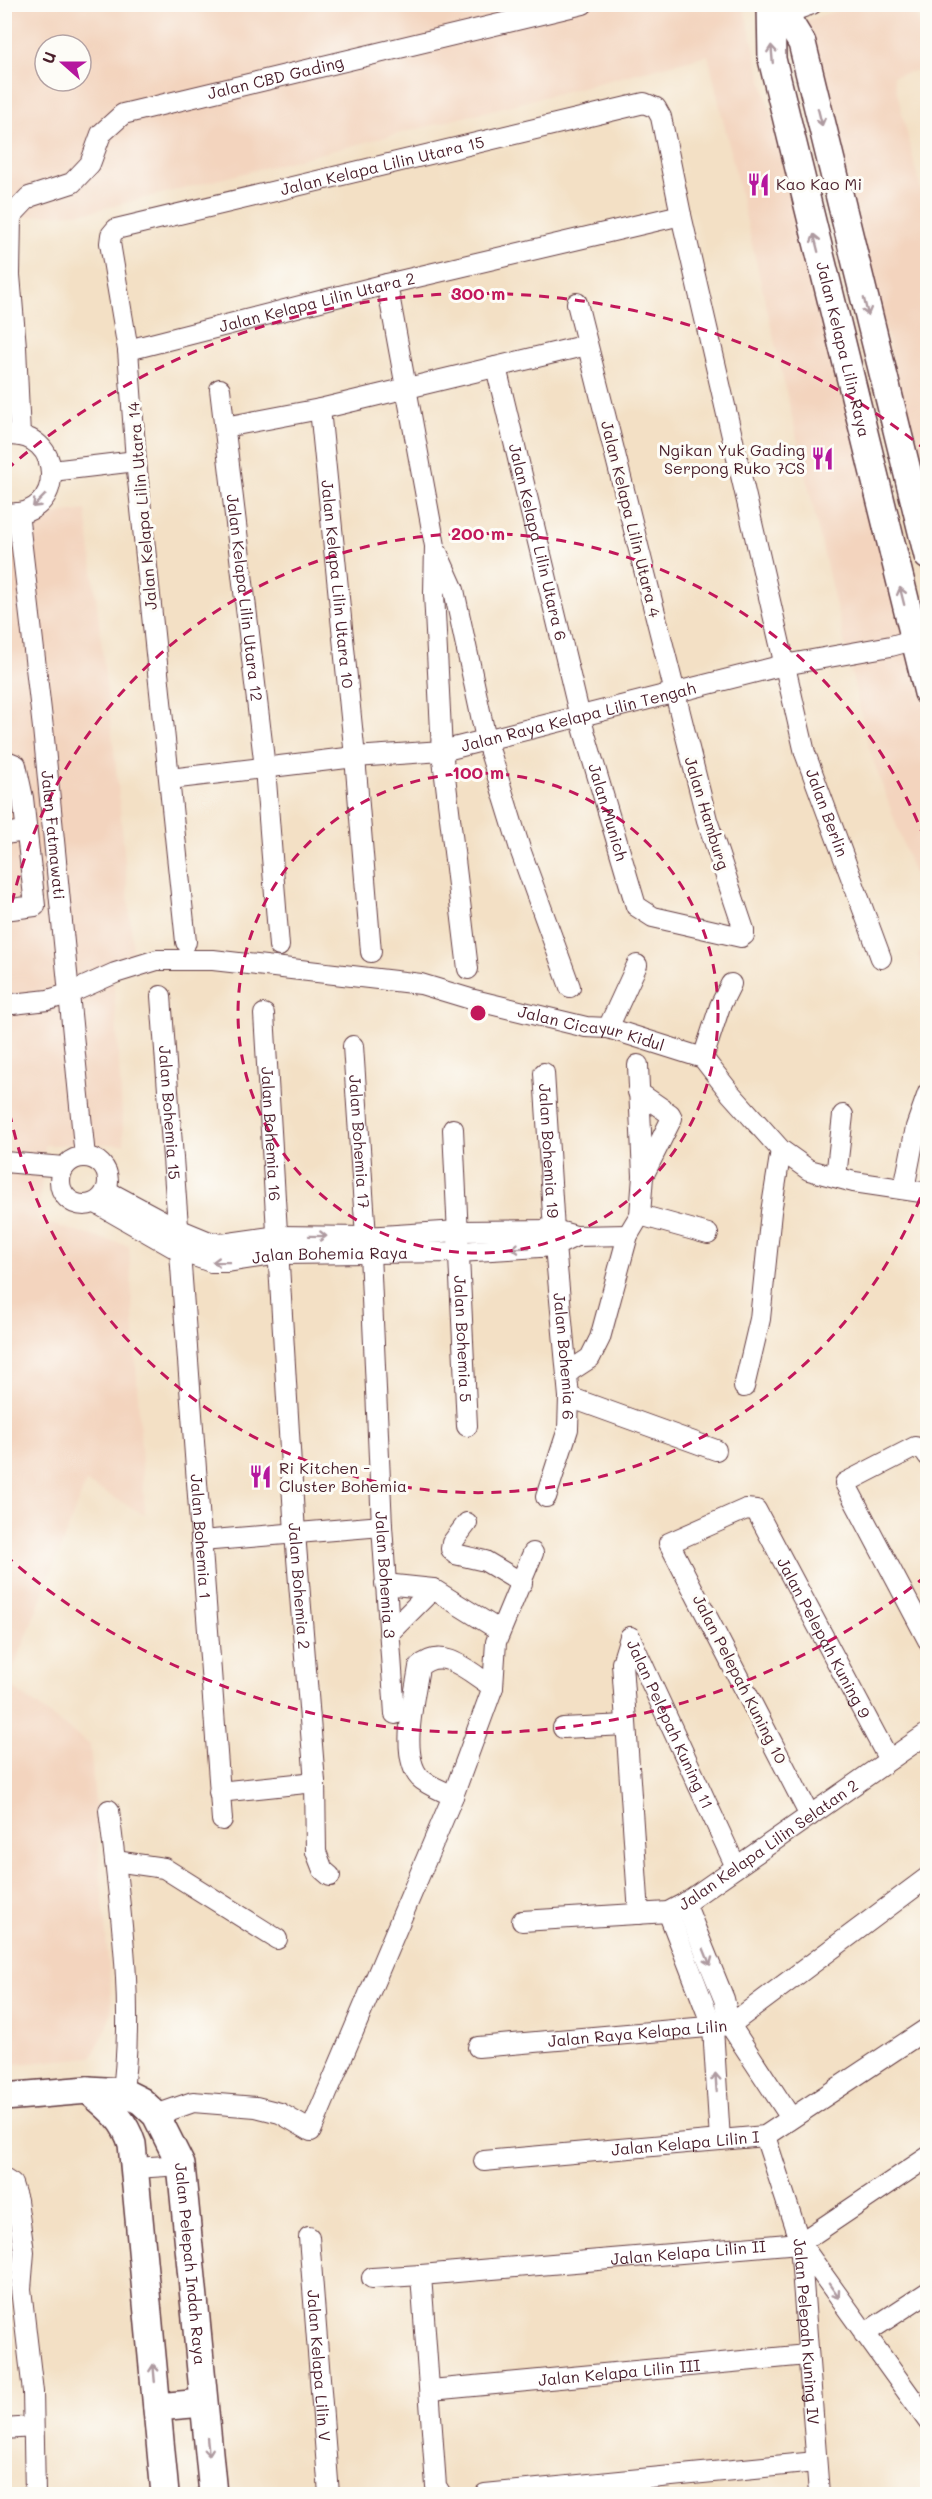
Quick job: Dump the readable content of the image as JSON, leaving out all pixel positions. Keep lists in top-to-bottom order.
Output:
{
  "streets": {
    "street": [
      "Jalan CBD Gading",
      "Jalan Kelapa Lilin Utara 15",
      "Jalan Kelapa Lilin Utara 2",
      "Jalan Kelapa Lilin Raya",
      "Jalan Kelapa Lilin Utara 14",
      "Jalan Kelapa Lilin Utara 4",
      "Jalan Kelapa Lilin Utara 6",
      "Jalan Kelapa Lilin Utara 10",
      "Jalan Kelapa Lilin Utara 12",
      "Jalan Raya Kelapa Lilin Tengah",
      "Jalan Munich",
      "Jalan Hamburg",
      "Jalan Berlin",
      "Jalan Fatmawati",
      "Jalan Cicayur Kidul",
      "Jalan Bohemia 15",
      "Jalan Bohemia 16",
      "Jalan Bohemia 17",
      "Jalan Bohemia 19",
      "Jalan Bohemia Raya",
      "Jalan Bohemia 5",
      "Jalan Bohemia 6",
      "Jalan Bohemia 1",
      "Jalan Bohemia 3",
      "Jalan Bohemia 2",
      "Jalan Pelepah Kuning 9",
      "Jalan Pelepah Kuning 10",
      "Jalan Pelepah Kuning 11",
      "Jalan Kelapa Lilin Selatan 2",
      "Jalan Raya Kelapa Lilin",
      "Jalan Kelapa Lilin I",
      "Jalan Kelapa Lilin II",
      "Jalan Pelepah Indah Raya",
      "Jalan Pelepah Kuning IV",
      "Jalan Kelapa Lilin V",
      "Jalan Kelapa Lilin III"
    ]
  },
  "crossings": [
    ["Jalan Kelapa Lilin Utara 15", "Jalan Kelapa Lilin Utara 2"],
    ["Jalan Kelapa Lilin Utara 15", "Jalan Kelapa Lilin Utara 14"],
    ["Jalan Kelapa Lilin Utara 2", "Jalan Kelapa Lilin Utara 14"],
    ["Jalan Kelapa Lilin Raya", "Jalan Raya Kelapa Lilin Tengah"],
    ["Jalan Kelapa Lilin Utara 14", "Jalan Raya Kelapa Lilin Tengah"],
    ["Jalan Kelapa Lilin Utara 4", "Jalan Raya Kelapa Lilin Tengah"],
    ["Jalan Kelapa Lilin Utara 4", "Jalan Hamburg"],
    ["Jalan Kelapa Lilin Utara 6", "Jalan Raya Kelapa Lilin Tengah"],
    ["Jalan Kelapa Lilin Utara 6", "Jalan Munich"],
    ["Jalan Kelapa Lilin Utara 10", "Jalan Raya Kelapa Lilin Tengah"],
    ["Jalan Kelapa Lilin Utara 12", "Jalan Raya Kelapa Lilin Tengah"],
    ["Jalan Raya Kelapa Lilin Tengah", "Jalan Munich"],
    ["Jalan Raya Kelapa Lilin Tengah", "Jalan Hamburg"],
    ["Jalan Raya Kelapa Lilin Tengah", "Jalan Berlin"],
    ["Jalan Munich", "Jalan Hamburg"],
    ["Jalan Fatmawati", "Jalan Cicayur Kidul"],
    ["Jalan Fatmawati", "Jalan Bohemia Raya"],
    ["Jalan Bohemia 15", "Jalan Bohemia Raya"],
    ["Jalan Bohemia 15", "Jalan Bohemia 1"],
    ["Jalan Bohemia 16", "Jalan Bohemia Raya"],
    ["Jalan Bohemia 16", "Jalan Bohemia 2"],
    ["Jalan Bohemia 17", "Jalan Bohemia Raya"],
    ["Jalan Bohemia 17", "Jalan Bohemia 3"],
    ["Jalan Bohemia 19", "Jalan Bohemia Raya"],
    ["Jalan Bohemia 19", "Jalan Bohemia 6"],
    ["Jalan Bohemia Raya", "Jalan Bohemia 5"],
    ["Jalan Bohemia Raya", "Jalan Bohemia 6"],
    ["Jalan Bohemia Raya", "Jalan Bohemia 1"],
    ["Jalan Bohemia Raya", "Jalan Bohemia 3"],
    ["Jalan Bohemia Raya", "Jalan Bohemia 2"],
    ["Jalan Pelepah Kuning 9", "Jalan Pelepah Kuning 10"],
    ["Jalan Pelepah Kuning 9", "Jalan Kelapa Lilin Selatan 2"],
    ["Jalan Pelepah Kuning 10", "Jalan Kelapa Lilin Selatan 2"],
    ["Jalan Pelepah Kuning 11", "Jalan Kelapa Lilin Selatan 2"],
    ["Jalan Kelapa Lilin II", "Jalan Pelepah Kuning IV"],
    ["Jalan Pelepah Kuning IV", "Jalan Kelapa Lilin III"]
  ],
  "places": {
    "restaurant": ["Kao Kao Mi", "Ngikan Yuk Gading Serpong Ruko 7CS", "Ri Kitchen - Cluster Bohemia"]
  },
  "north": "left",
  "rings": ["300 m", "200 m", "100 m"]
}
